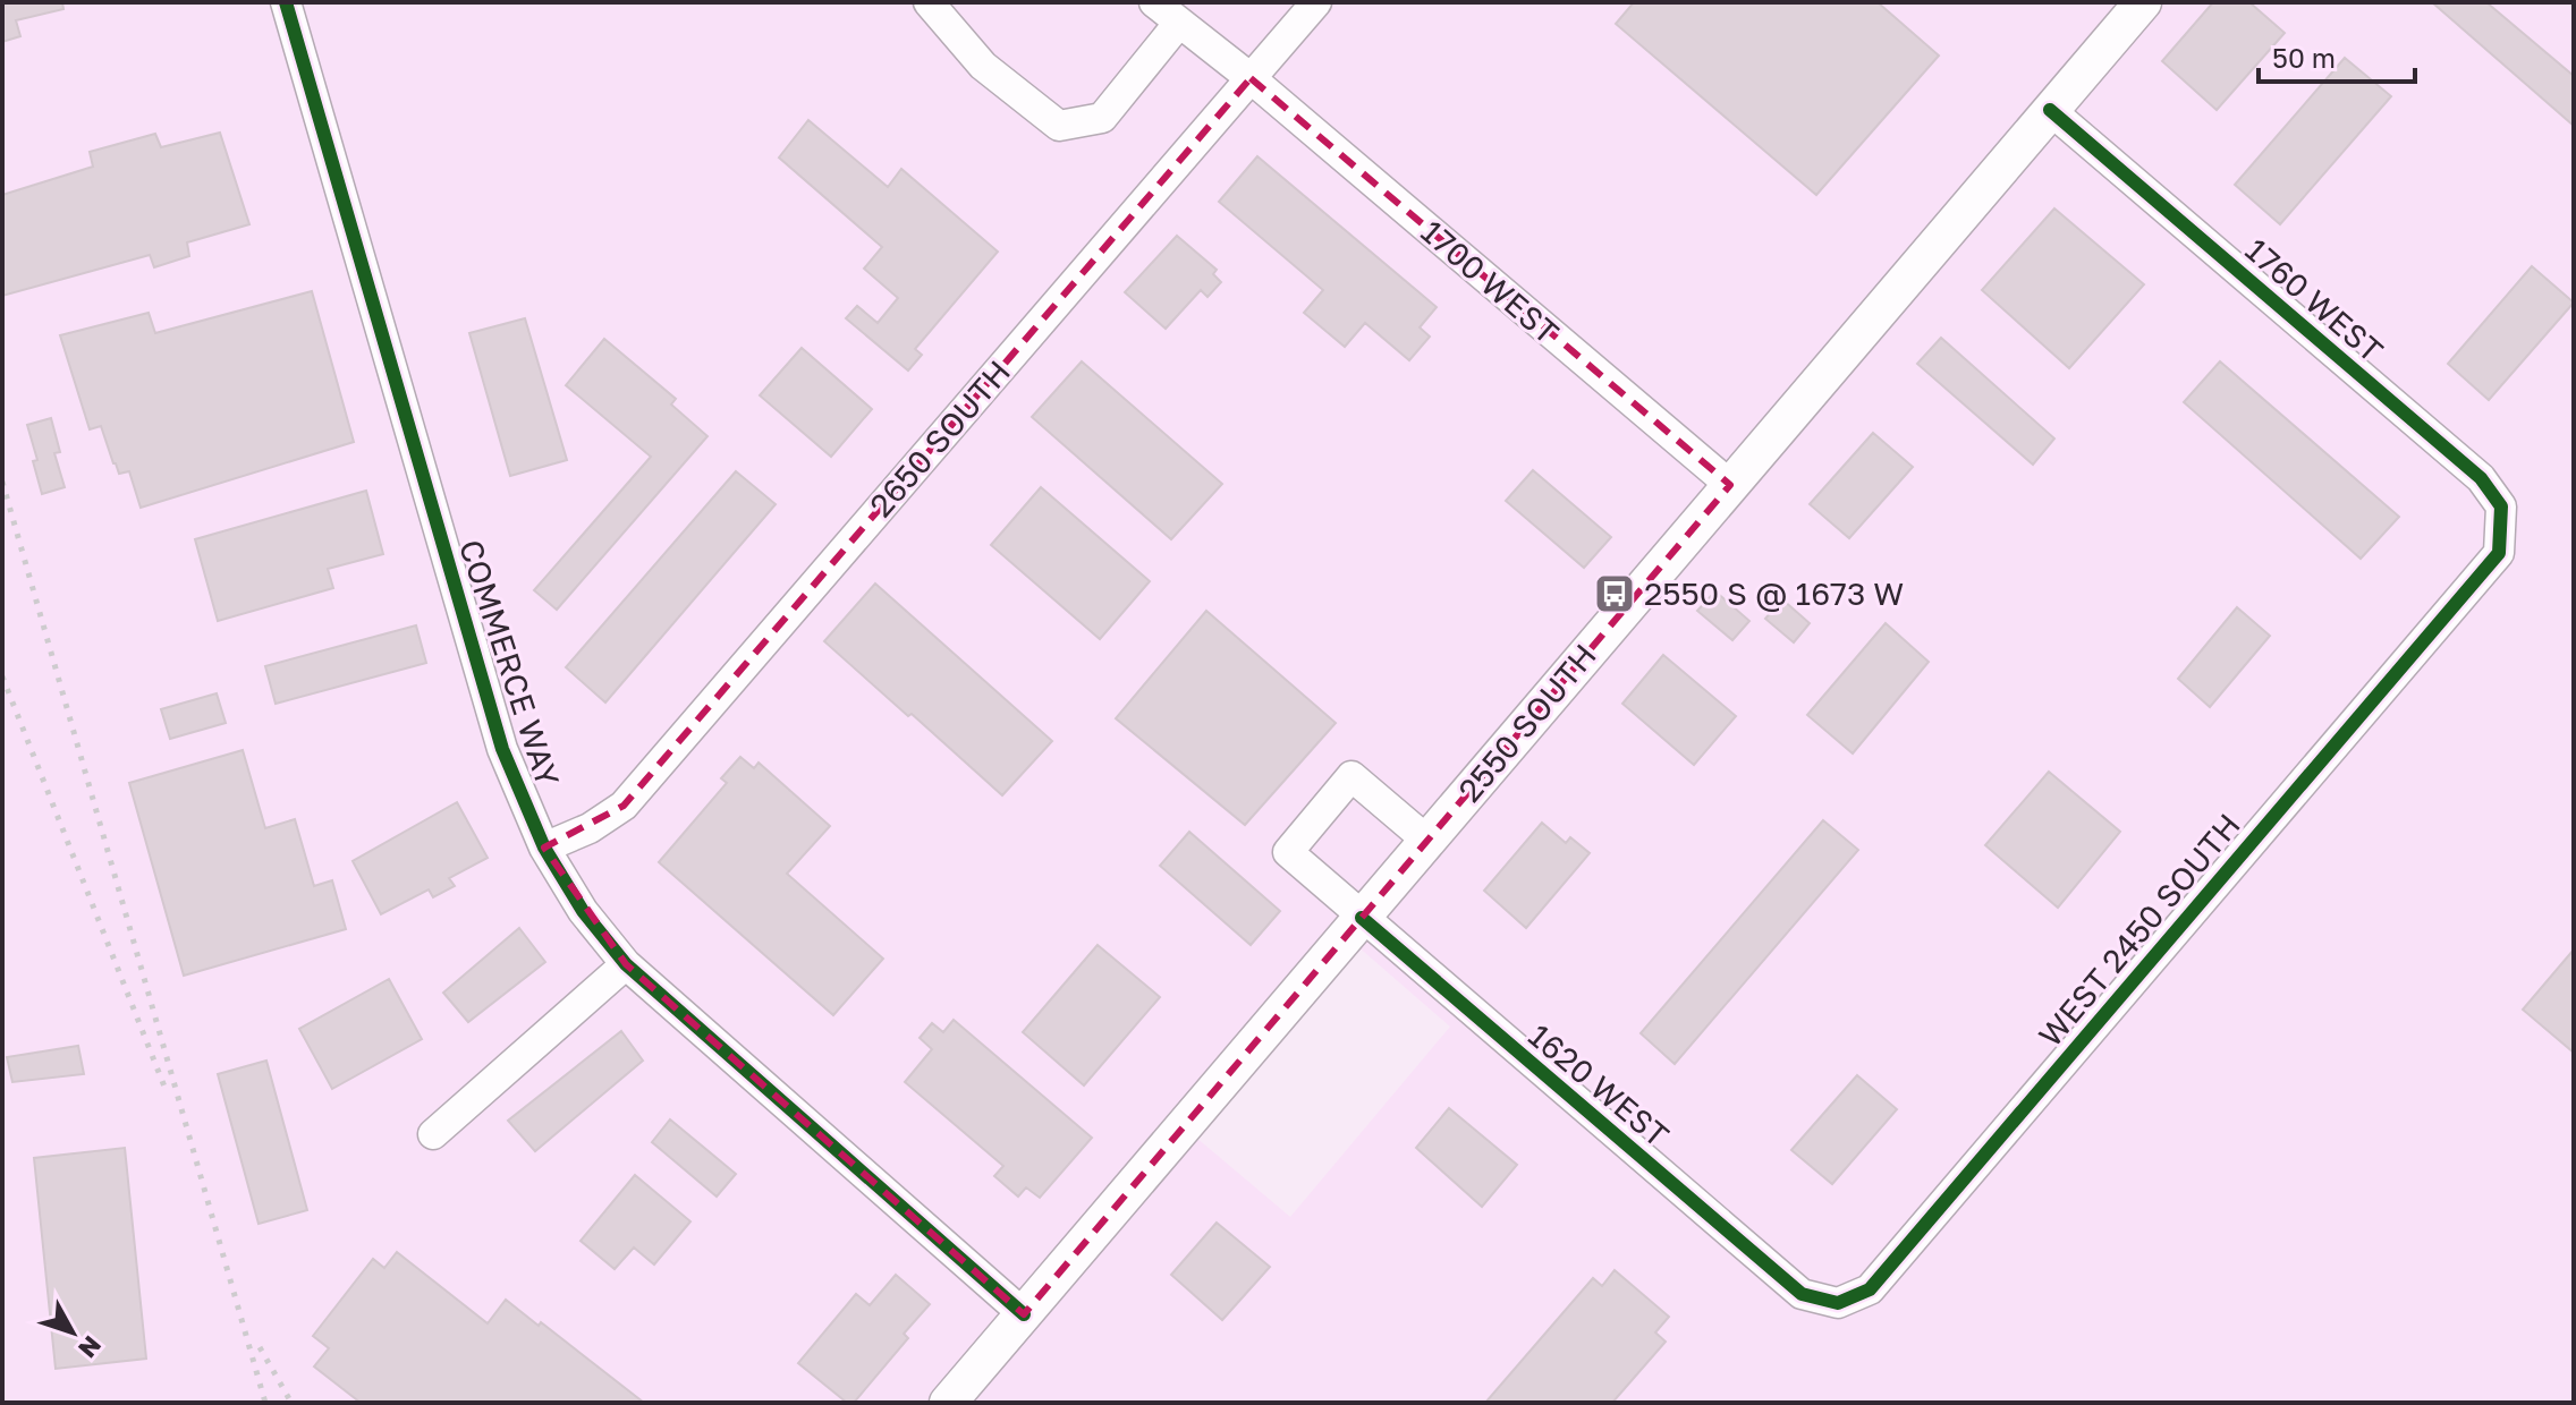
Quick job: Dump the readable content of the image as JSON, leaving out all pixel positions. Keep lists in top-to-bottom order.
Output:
{
  "streets": {
    "main road": ["2550 SOUTH"],
    "street": [
      "1700 WEST",
      "1760 WEST",
      "2650 SOUTH",
      "COMMERCE WAY",
      "WEST 2450 SOUTH",
      "1620 WEST"
    ]
  },
  "crossings": [
    ["1700 WEST", "2650 SOUTH"],
    ["1700 WEST", "2550 SOUTH"],
    ["1760 WEST", "2550 SOUTH"],
    ["1760 WEST", "WEST 2450 SOUTH"],
    ["2650 SOUTH", "COMMERCE WAY"],
    ["COMMERCE WAY", "2550 SOUTH"],
    ["2550 SOUTH", "1620 WEST"],
    ["WEST 2450 SOUTH", "1620 WEST"]
  ],
  "places": {
    "bus stop": ["2550 S @ 1673 W"]
  },
  "scale_bar": "50 m",
  "north": "bottom right"
}
